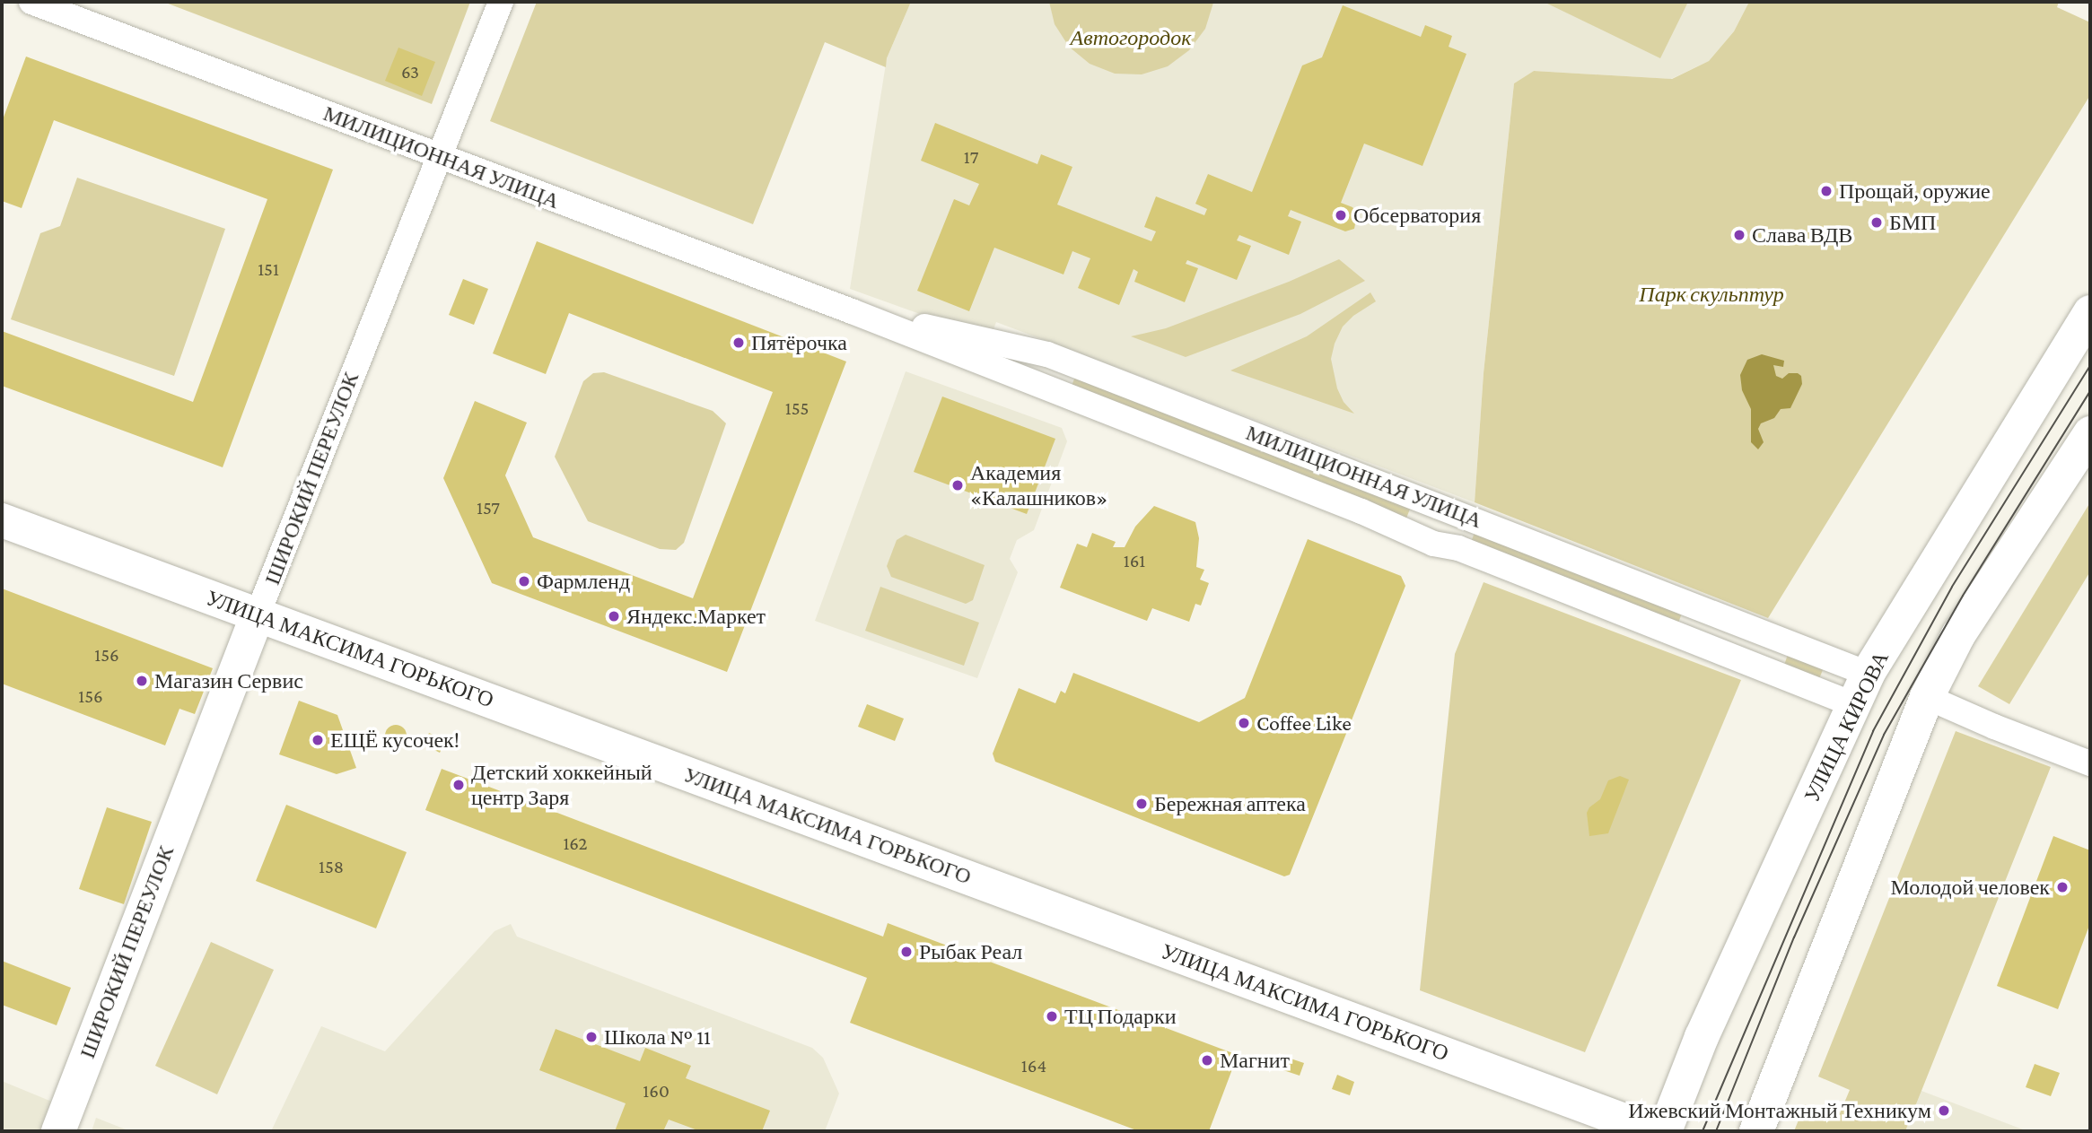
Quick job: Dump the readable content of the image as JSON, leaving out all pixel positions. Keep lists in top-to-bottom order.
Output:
{
  "streets": {
    "main road": ["ШИРОКИЙ ПЕРЕУЛОК", "УЛИЦА МАКСИМА ГОРЬКОГО", "УЛИЦА КИРОВА"],
    "street": ["МИЛИЦИОННАЯ УЛИЦА"]
  },
  "crossings": [
    ["МИЛИЦИОННАЯ УЛИЦА", "ШИРОКИЙ ПЕРЕУЛОК"],
    ["МИЛИЦИОННАЯ УЛИЦА", "УЛИЦА КИРОВА"],
    ["ШИРОКИЙ ПЕРЕУЛОК", "УЛИЦА МАКСИМА ГОРЬКОГО"]
  ],
  "parks": ["Автогородок", "Парк скульптур"],
  "places": [
    "Прощай, оружие",
    "Обсерватория",
    "БМП",
    "Слава ВДВ",
    "Пятёрочка",
    "Академия «Калашников»",
    "Фармленд",
    "Яндекс.Маркет",
    "Магазин Сервис",
    "Coffee Like",
    "ЕЩЁ кусочек!",
    "Детский хоккейный центр Заря",
    "Бережная аптека",
    "Молодой человек",
    "Рыбак Реал",
    "ТЦ Подарки",
    "Школа № 11",
    "Магнит",
    "Ижевский Монтажный Техникум"
  ],
  "house_numbers": [
    "63",
    "17",
    "151",
    "155",
    "157",
    "161",
    "156",
    "156",
    "162",
    "158",
    "164",
    "160"
  ]
}
